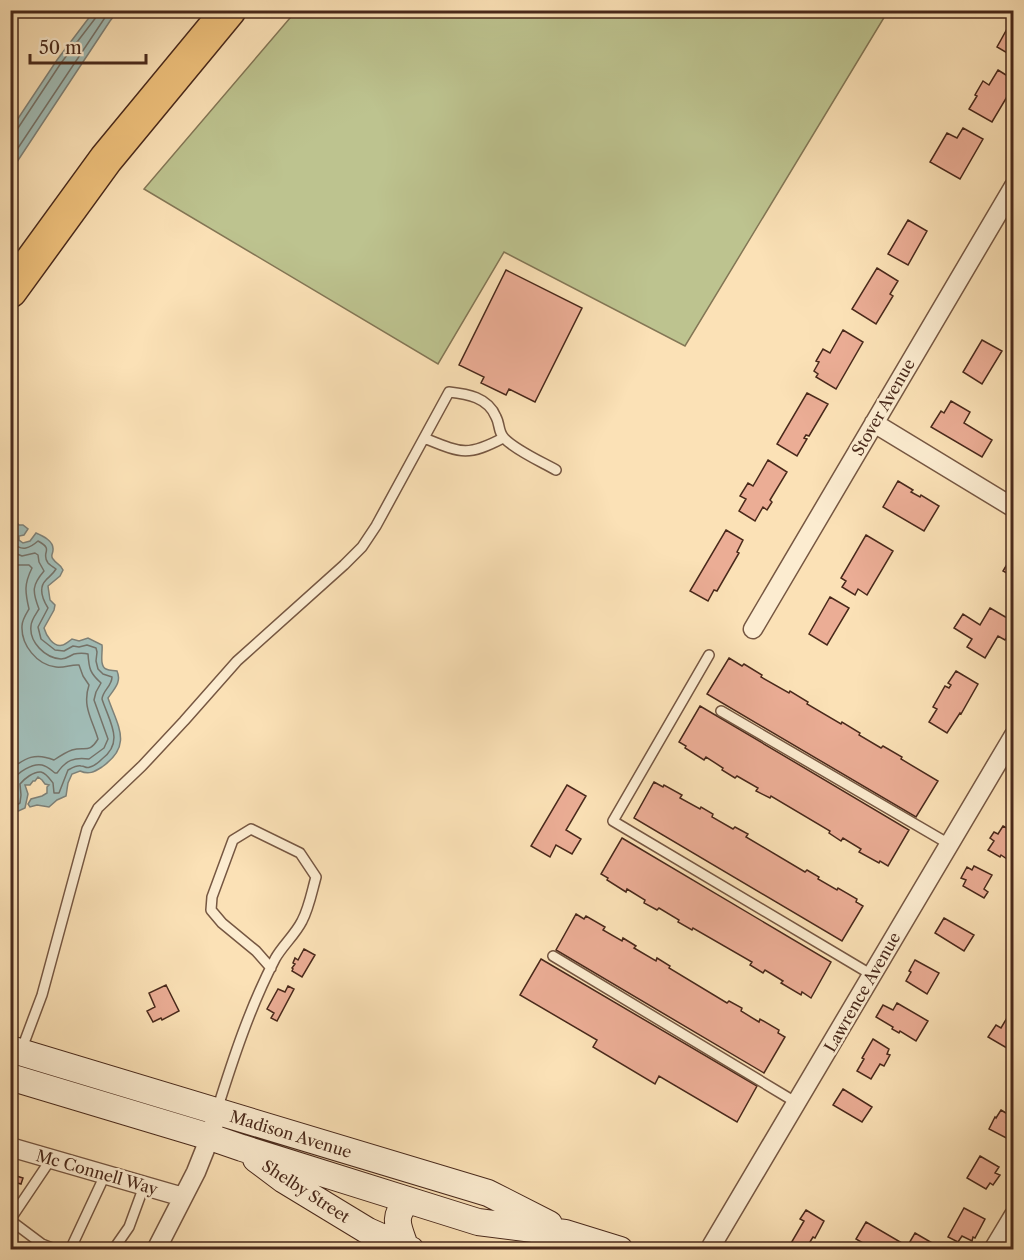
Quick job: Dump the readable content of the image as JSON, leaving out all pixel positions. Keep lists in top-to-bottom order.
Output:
{
  "streets": {
    "main road": ["Madison Avenue", "Shelby Street"],
    "street": ["Stover Avenue", "Lawrence Avenue", "Mc Connell Way"]
  },
  "crossings": [
    ["Madison Avenue", "Shelby Street"]
  ],
  "scale_bar": "50 m"
}
